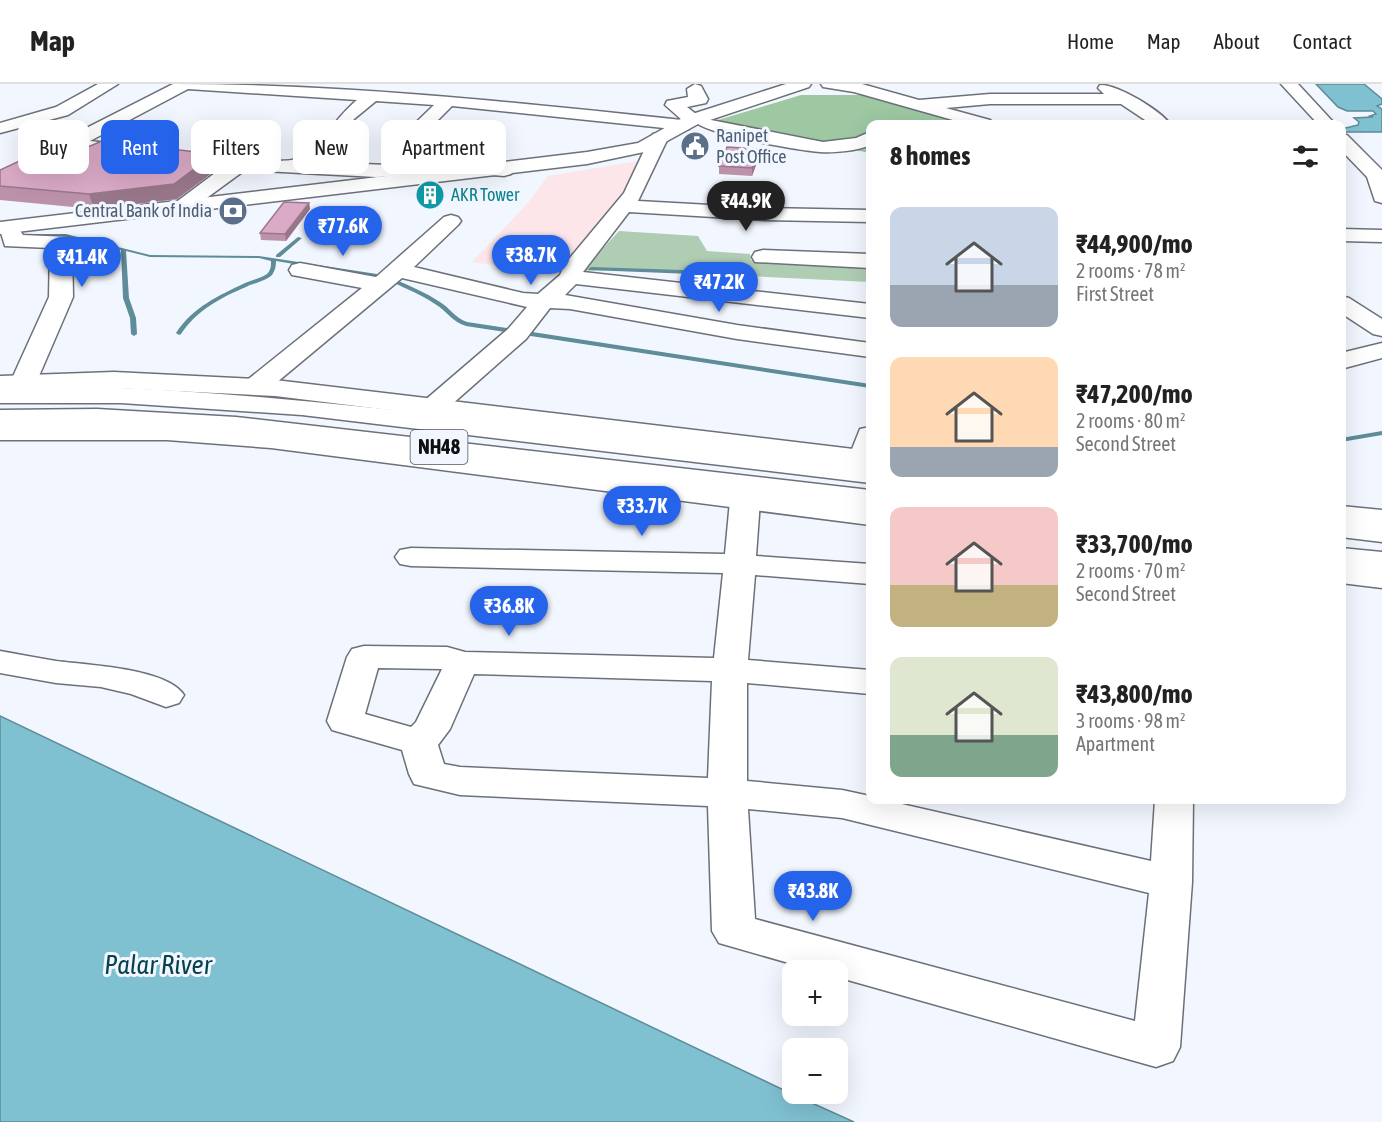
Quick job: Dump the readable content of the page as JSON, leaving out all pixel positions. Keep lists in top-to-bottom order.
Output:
{
  "streets": {
    "main road": ["NH48"]
  },
  "water": ["Palar River"],
  "places": {
    "public building": ["Ranipet Post Office"],
    "building": ["AKR Tower"],
    "bank": ["Central Bank of India"]
  },
  "page": {
    "header": "Map",
    "nav": [
      "Home",
      "Map",
      "About",
      "Contact"
    ],
    "chip": [
      "Buy",
      "Rent",
      "Filters",
      "New",
      "Apartment"
    ],
    "heading": "8 homes",
    "price": [
      "₹44.9K",
      "₹77.6K",
      "₹38.7K",
      "₹41.4K",
      "₹47.2K",
      "₹33.7K",
      "₹36.8K",
      "₹43.8K"
    ],
    "list": [
      {
        "name": "₹44,900/mo",
        "note": "2 rooms · 78 m² · First Street"
      },
      {
        "name": "₹47,200/mo",
        "note": "2 rooms · 80 m² · Second Street"
      },
      {
        "name": "₹33,700/mo",
        "note": "2 rooms · 70 m² · Second Street"
      },
      {
        "name": "₹43,800/mo",
        "note": "3 rooms · 98 m² · Apartment"
      }
    ],
    "map_buttons": ["+", "−"]
  }
}
